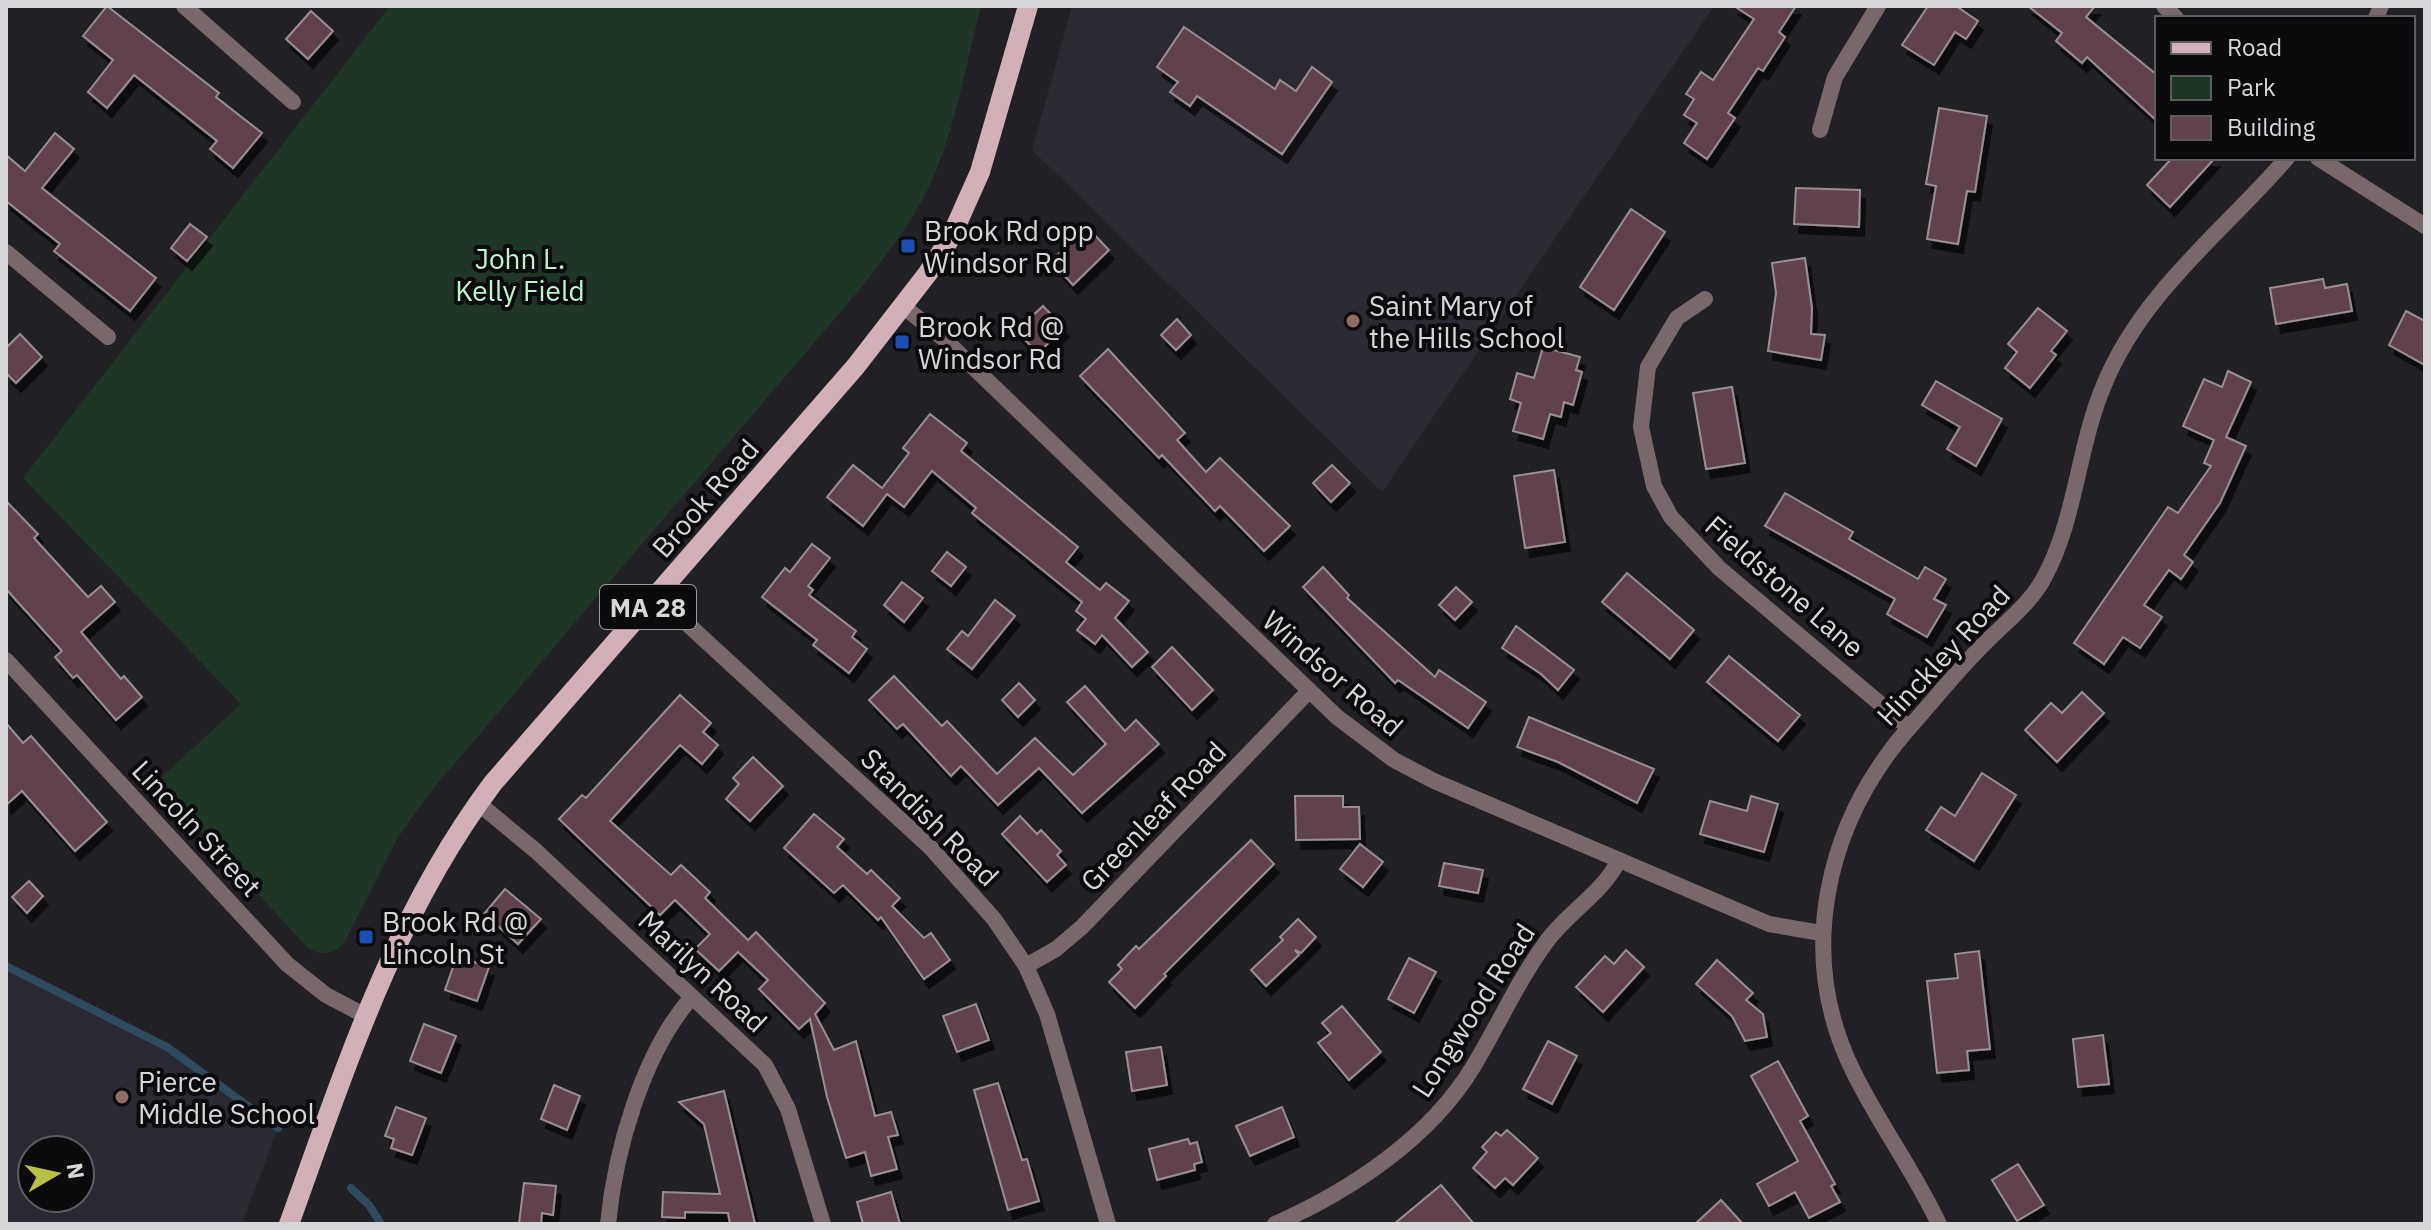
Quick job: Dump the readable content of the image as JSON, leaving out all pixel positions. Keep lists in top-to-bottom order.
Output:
{
  "streets": {
    "main road": ["Brook Road", "MA 28"],
    "street": [
      "Fieldstone Lane",
      "Hinckley Road",
      "Windsor Road",
      "Greenleaf Road",
      "Standish Road",
      "Lincoln Street",
      "Marilyn Road",
      "Longwood Road"
    ]
  },
  "crossings": [
    ["Brook Road", "Windsor Road"],
    ["Brook Road", "Standish Road"],
    ["Brook Road", "Lincoln Street"],
    ["Brook Road", "Marilyn Road"],
    ["Fieldstone Lane", "Hinckley Road"],
    ["Hinckley Road", "Windsor Road"],
    ["Windsor Road", "Greenleaf Road"],
    ["Windsor Road", "Longwood Road"],
    ["Greenleaf Road", "Standish Road"]
  ],
  "parks": ["John L. Kelly Field"],
  "places": {
    "transit": ["Brook Rd opp Windsor Rd", "Brook Rd @ Windsor Rd", "Brook Rd @ Lincoln St"],
    "other": ["Saint Mary of the Hills School", "Pierce Middle School"]
  },
  "legend": ["Road", "Park", "Building"],
  "north": "right"
}
